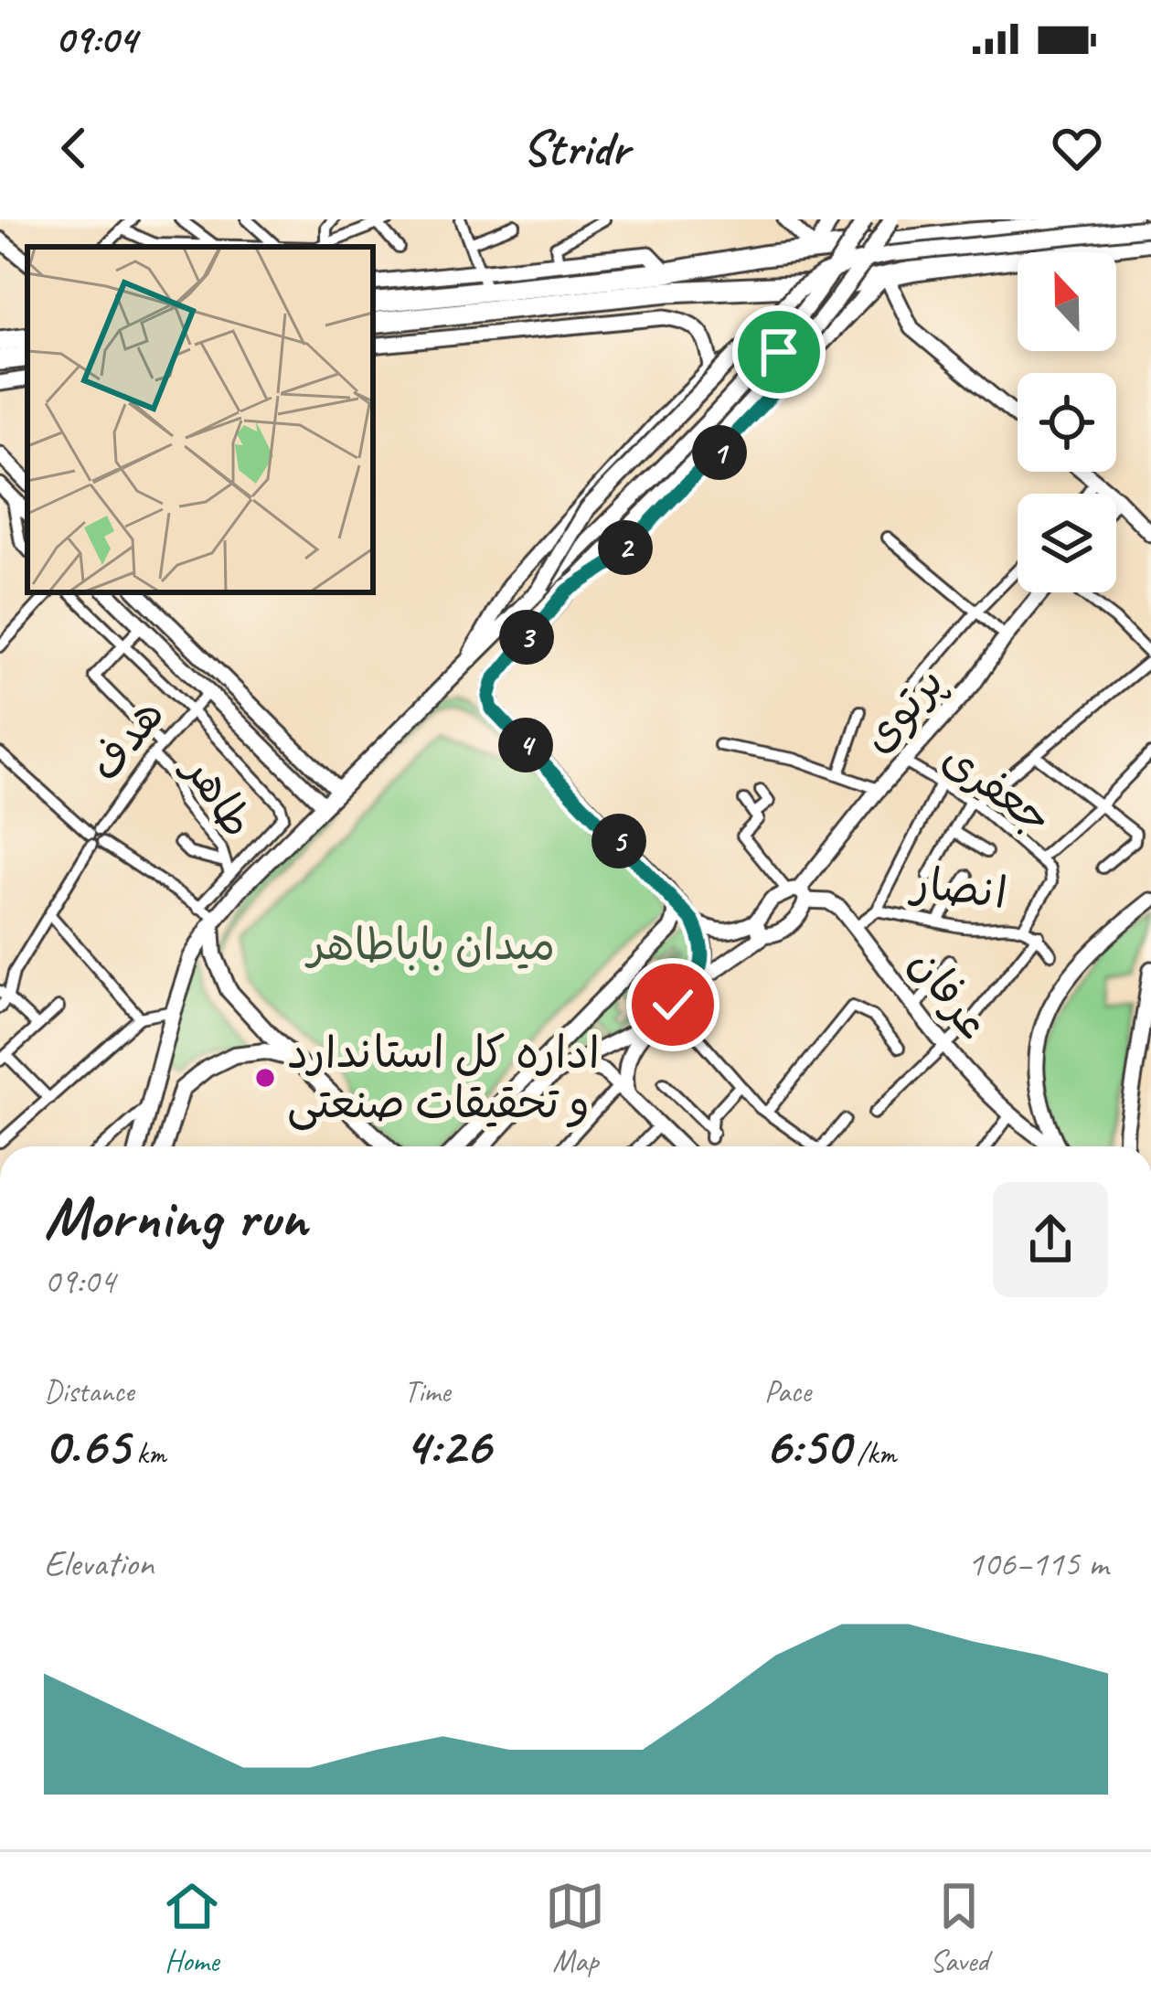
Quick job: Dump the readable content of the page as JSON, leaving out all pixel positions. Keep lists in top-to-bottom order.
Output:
{
  "streets": {
    "main road": ["پرتوی", "عرفان"],
    "street": [
      "هدف",
      "جعفری",
      "طاهر",
      "انصار"
    ]
  },
  "crossings": [
    ["پرتوی", "جعفری"],
    ["پرتوی", "عرفان"],
    ["هدف", "طاهر"],
    ["جعفری", "انصار"],
    ["انصار", "عرفان"]
  ],
  "parks": ["میدان باباطاهر"],
  "places": ["اداره کل استاندارد و تحقیقات صنعتی"],
  "north": "top",
  "page": {
    "status": "09:04",
    "header": "Stridr",
    "pins": [
      "1",
      "2",
      "3",
      "4",
      "5"
    ],
    "heading": ["Morning run", "09:04"],
    "stats": [
      ["Distance", "0.65 km"],
      ["Time", "4:26"],
      ["Pace", "6:50 /km"]
    ],
    "chart": ["Elevation", "106–115 m"],
    "tabs": ["Home", "Map", "Saved"]
  }
}
